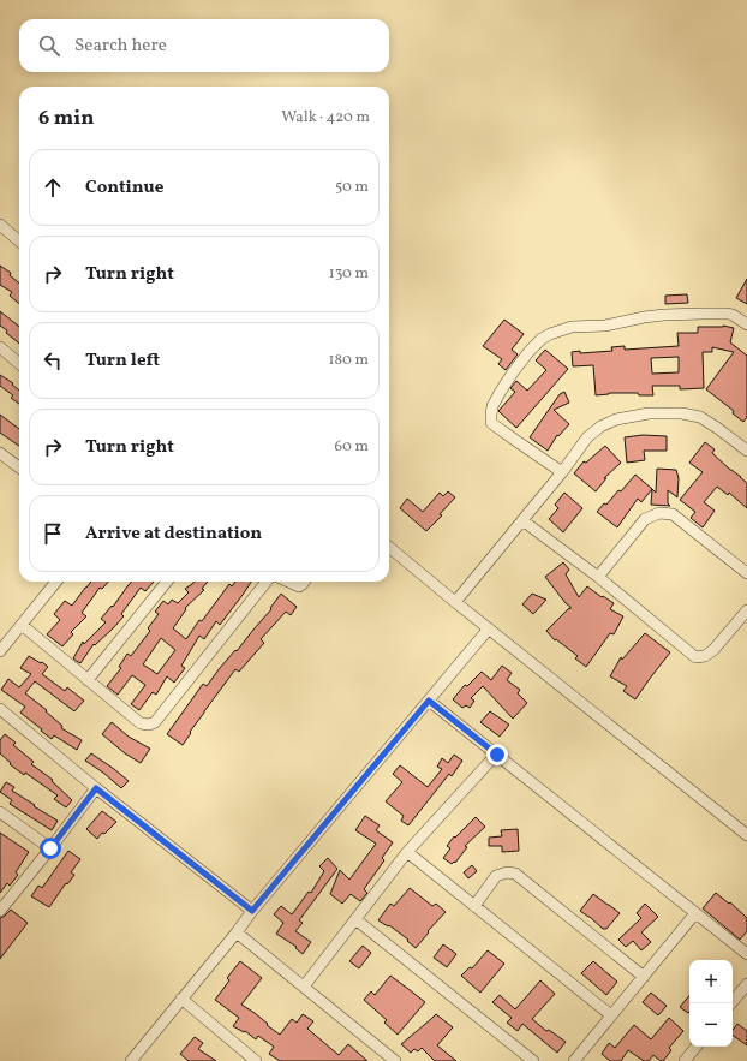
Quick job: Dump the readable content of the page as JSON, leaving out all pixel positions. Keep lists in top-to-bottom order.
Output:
{
  "page": {
    "search": "Search here",
    "heading": ["6 min", "Walk · 420 m"],
    "list": [
      ["Continue", "50 m"],
      ["Turn right", "130 m"],
      ["Turn left", "180 m"],
      ["Turn right", "60 m"],
      "Arrive at destination"
    ],
    "map_buttons": ["+", "−"]
  }
}
